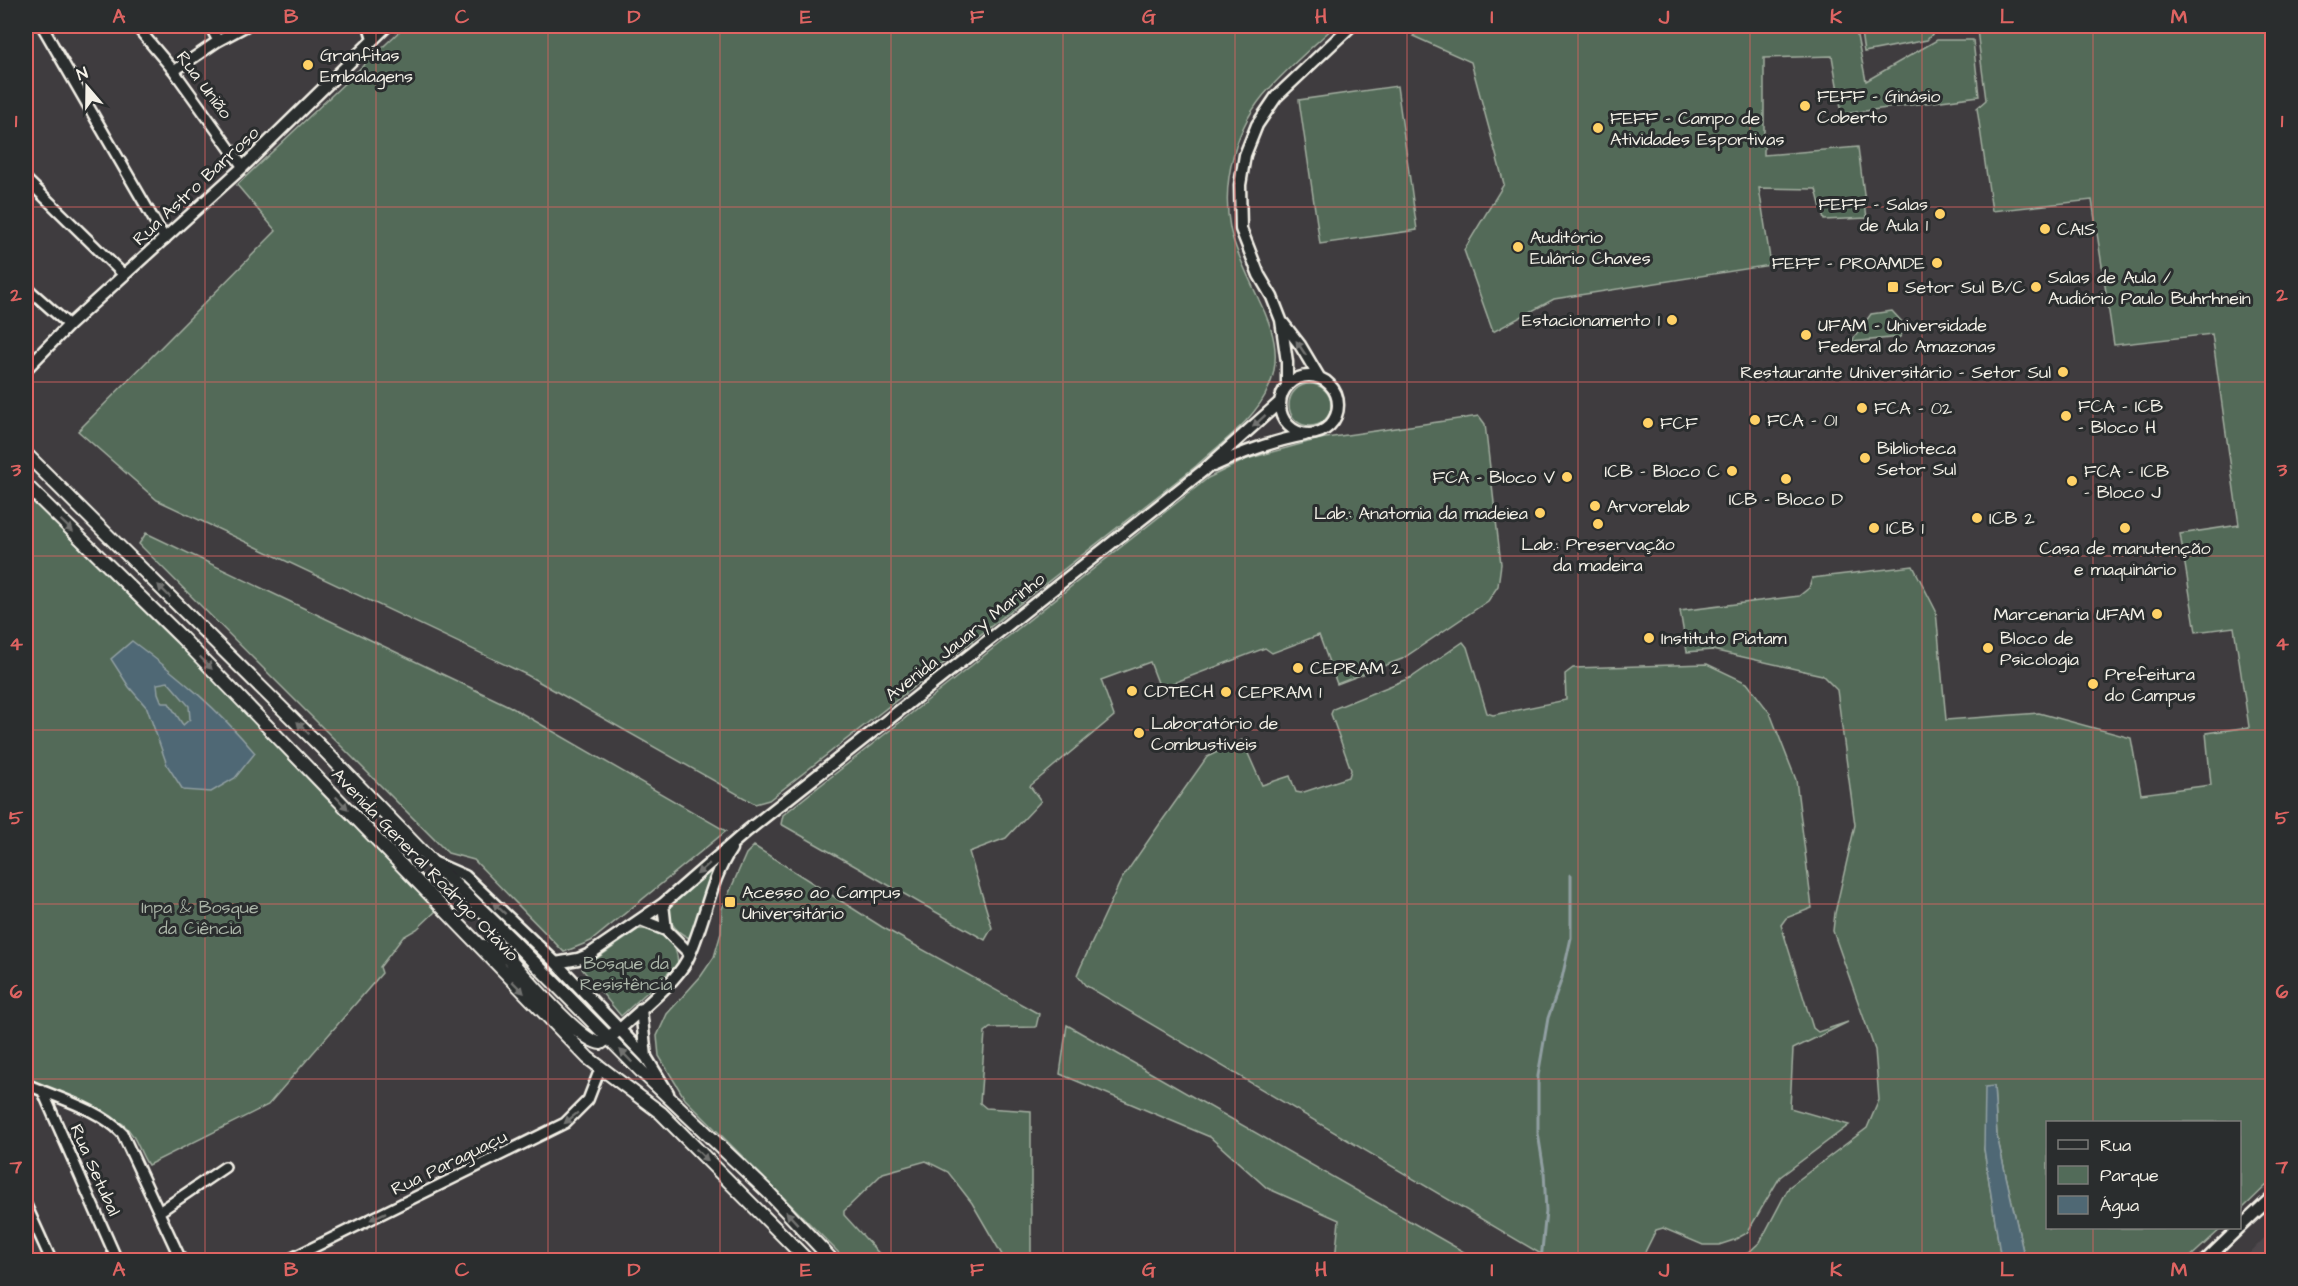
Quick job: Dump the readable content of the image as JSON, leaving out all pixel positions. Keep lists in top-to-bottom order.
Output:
{
  "streets": {
    "main road": ["Avenida General Rodrigo Otávio"],
    "street": [
      "Rua União",
      "Rua Astro Barroso",
      "Avenida Jauary Marinho",
      "Rua Paraguaçu",
      "Rua Setubal"
    ]
  },
  "crossings": [
    ["Rua União", "Rua Astro Barroso"],
    ["Avenida Jauary Marinho", "Avenida General Rodrigo Otávio"],
    ["Avenida General Rodrigo Otávio", "Rua Paraguaçu"]
  ],
  "one_way": ["Rua Paraguaçu"],
  "parks": ["Inpa & Bosque da Ciência", "Bosque da Resistência"],
  "places": {
    "other": [
      "Granfitas Embalagens",
      "FEFF - Ginásio Coberto",
      "FEFF - Campo de Atividades Esportivas",
      "FEFF - Salas de Aula 1",
      "CAIS",
      "Auditório Eulário Chaves",
      "FEFF - PROAMDE",
      "Salas de Aula / Audiório Paulo Buhrhnein",
      "Estacionamento 1",
      "UFAM - Universidade Federal do Amazonas",
      "Restaurante Universitário - Setor Sul",
      "FCA - 02",
      "FCA - ICB - Bloco H",
      "FCA - 01",
      "FCF",
      "Biblioteca Setor Sul",
      "ICB - Bloco C",
      "FCA - Bloco V",
      "ICB - Bloco D",
      "FCA - ICB - Bloco J",
      "Arvorelab",
      "Lab.: Anatomia da madeiea",
      "ICB 2",
      "Lab.: Preservação da madeira",
      "ICB 1",
      "Casa de manutenção e maquinário",
      "Marcenaria UFAM",
      "Instituto Piatam",
      "Bloco de Psicologia",
      "CEPRAM 2",
      "Prefeitura do Campus",
      "CDTECH",
      "CEPRAM 1",
      "Laboratório de Combustíveis"
    ],
    "transit": ["Setor Sul B/C", "Acesso ao Campus Universitário"]
  },
  "legend": ["Rua", "Parque", "Água"],
  "north": "top",
  "grid": {
    "columns": [
      "A",
      "B",
      "C",
      "D",
      "E",
      "F",
      "G",
      "H",
      "I",
      "J",
      "K",
      "L",
      "M"
    ],
    "rows": [
      "1",
      "2",
      "3",
      "4",
      "5",
      "6",
      "7"
    ]
  }
}
